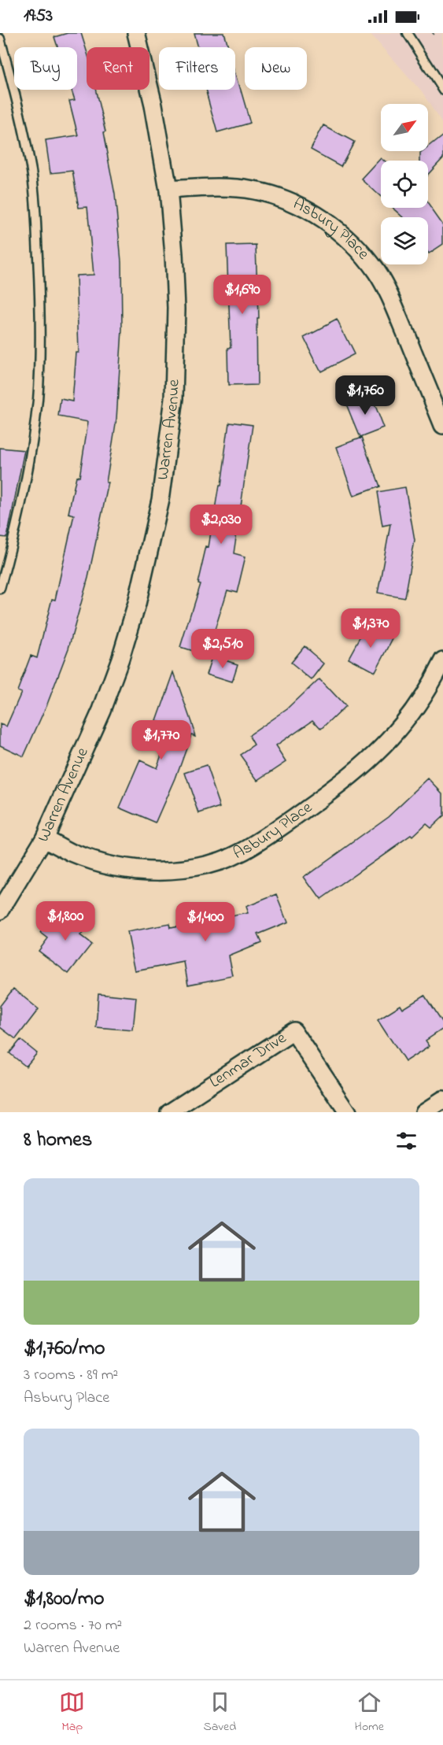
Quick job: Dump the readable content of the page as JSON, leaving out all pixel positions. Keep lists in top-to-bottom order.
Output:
{
  "streets": {
    "street": ["Asbury Place", "Warren Avenue", "Lenmar Drive"]
  },
  "crossings": [
    ["Asbury Place", "Warren Avenue"]
  ],
  "north": "top right",
  "page": {
    "status": "19:53",
    "chip": [
      "Buy",
      "Rent",
      "Filters",
      "New"
    ],
    "price": [
      "$1,690",
      "$1,760",
      "$2,030",
      "$1,370",
      "$2,510",
      "$1,770",
      "$1,800",
      "$1,400"
    ],
    "heading": "8 homes",
    "list": [
      {
        "name": "$1,760/mo",
        "note": "3 rooms · 89 m² · Asbury Place"
      },
      {
        "name": "$1,800/mo",
        "note": "2 rooms · 70 m² · Warren Avenue"
      }
    ],
    "tabs": ["Map", "Saved", "Home"]
  }
}
